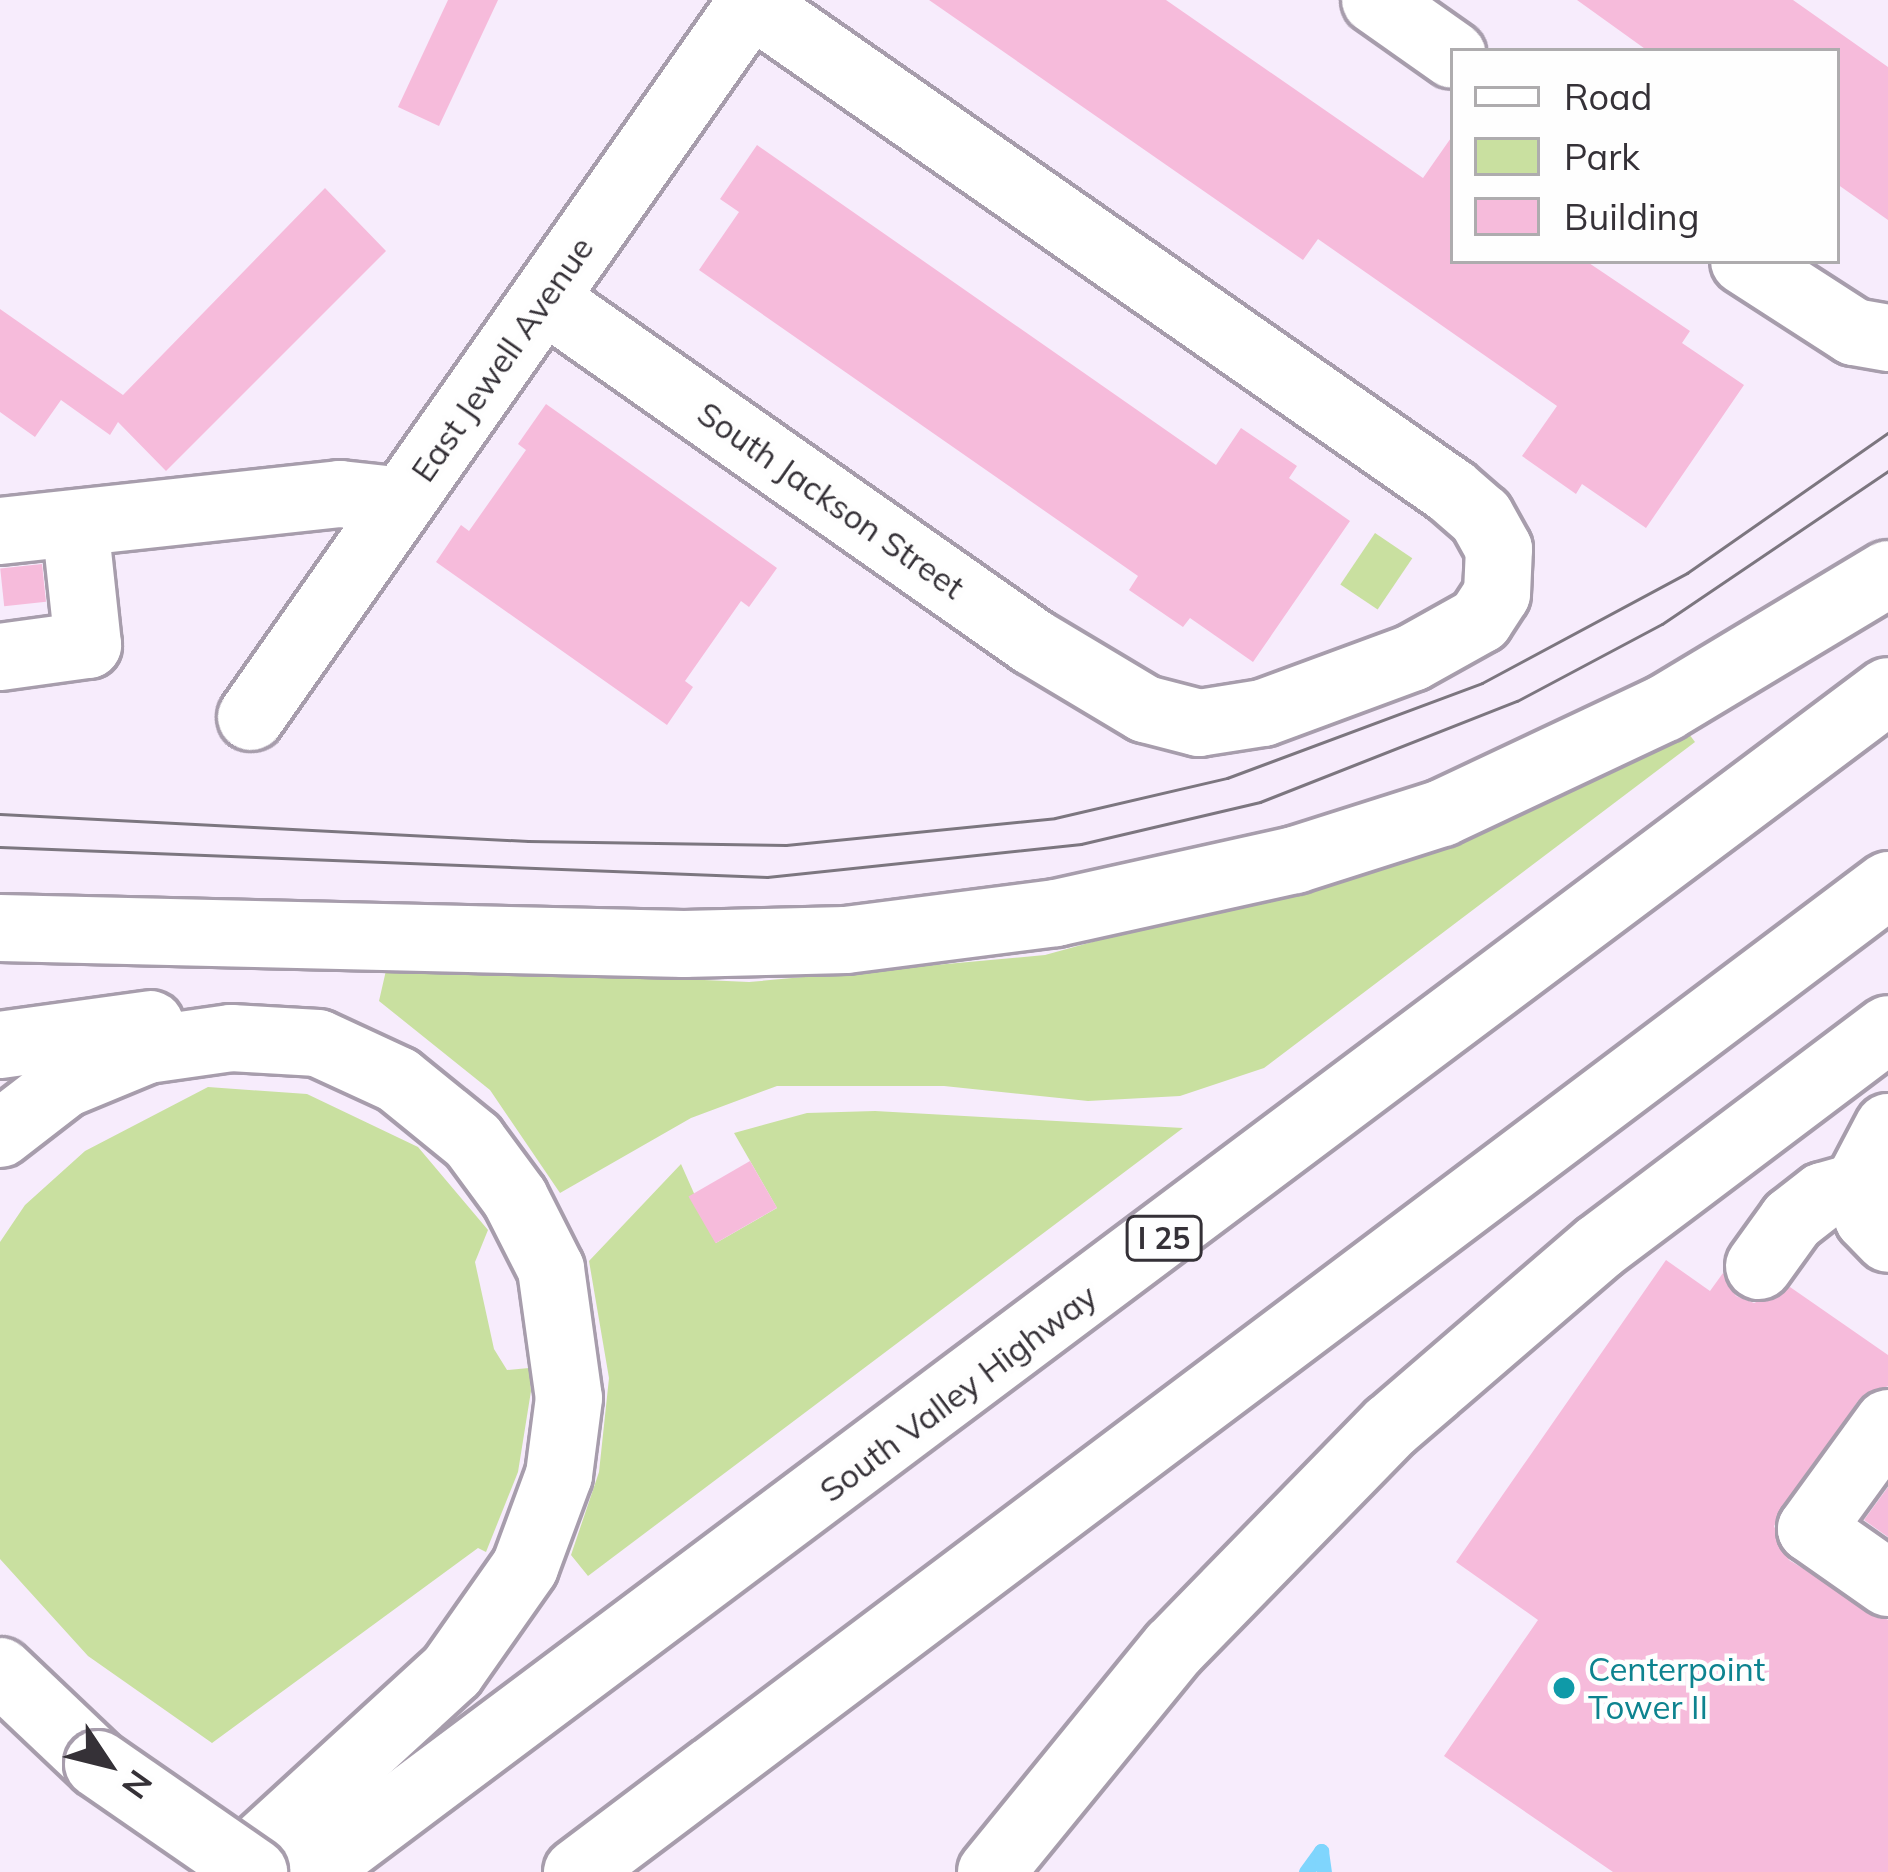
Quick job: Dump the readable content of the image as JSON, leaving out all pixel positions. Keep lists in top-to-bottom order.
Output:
{
  "streets": {
    "main road": [
      "East Jewell Avenue",
      "South Jackson Street",
      "I 25",
      "South Valley Highway"
    ]
  },
  "crossings": [
    ["East Jewell Avenue", "South Jackson Street"]
  ],
  "places": ["Centerpoint Tower II"],
  "legend": ["Road", "Park", "Building"],
  "north": "bottom right"
}
